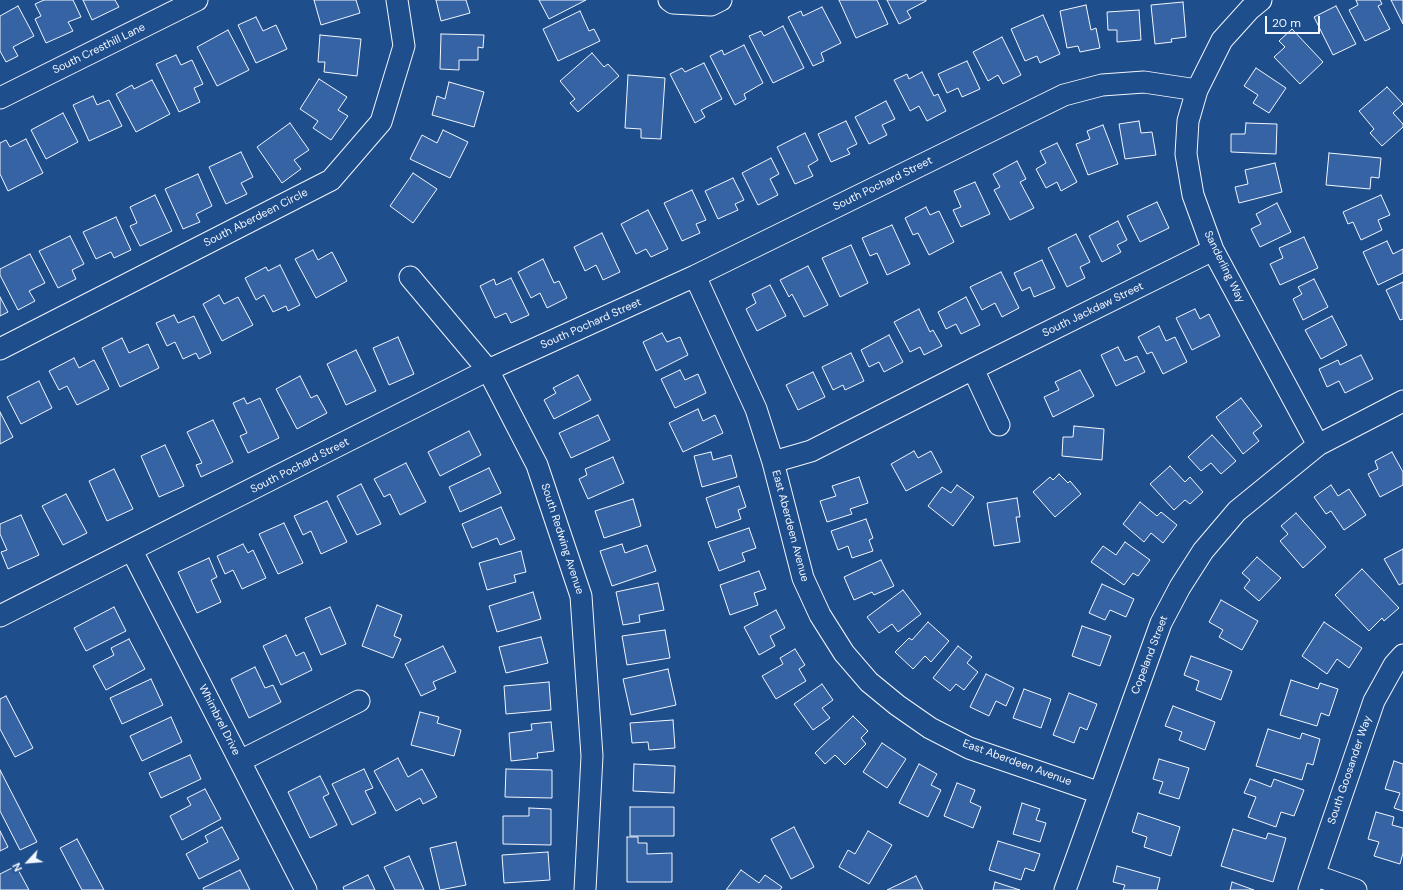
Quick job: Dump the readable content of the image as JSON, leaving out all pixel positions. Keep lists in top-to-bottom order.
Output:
{
  "streets": {
    "street": [
      "South Cresthill Lane",
      "South Pochard Street",
      "South Aberdeen Circle",
      "Sanderling Way",
      "South Jackdaw Street",
      "East Aberdeen Avenue",
      "South Redwing Avenue",
      "Copeland Street",
      "Whimbrel Drive",
      "South Goosander Way"
    ]
  },
  "crossings": [
    ["South Pochard Street", "Sanderling Way"],
    ["South Pochard Street", "East Aberdeen Avenue"],
    ["South Pochard Street", "South Redwing Avenue"],
    ["South Pochard Street", "Whimbrel Drive"],
    ["Sanderling Way", "South Jackdaw Street"],
    ["Sanderling Way", "Copeland Street"],
    ["South Jackdaw Street", "East Aberdeen Avenue"],
    ["East Aberdeen Avenue", "Copeland Street"]
  ],
  "scale_bar": "20 m",
  "north": "bottom left"
}
